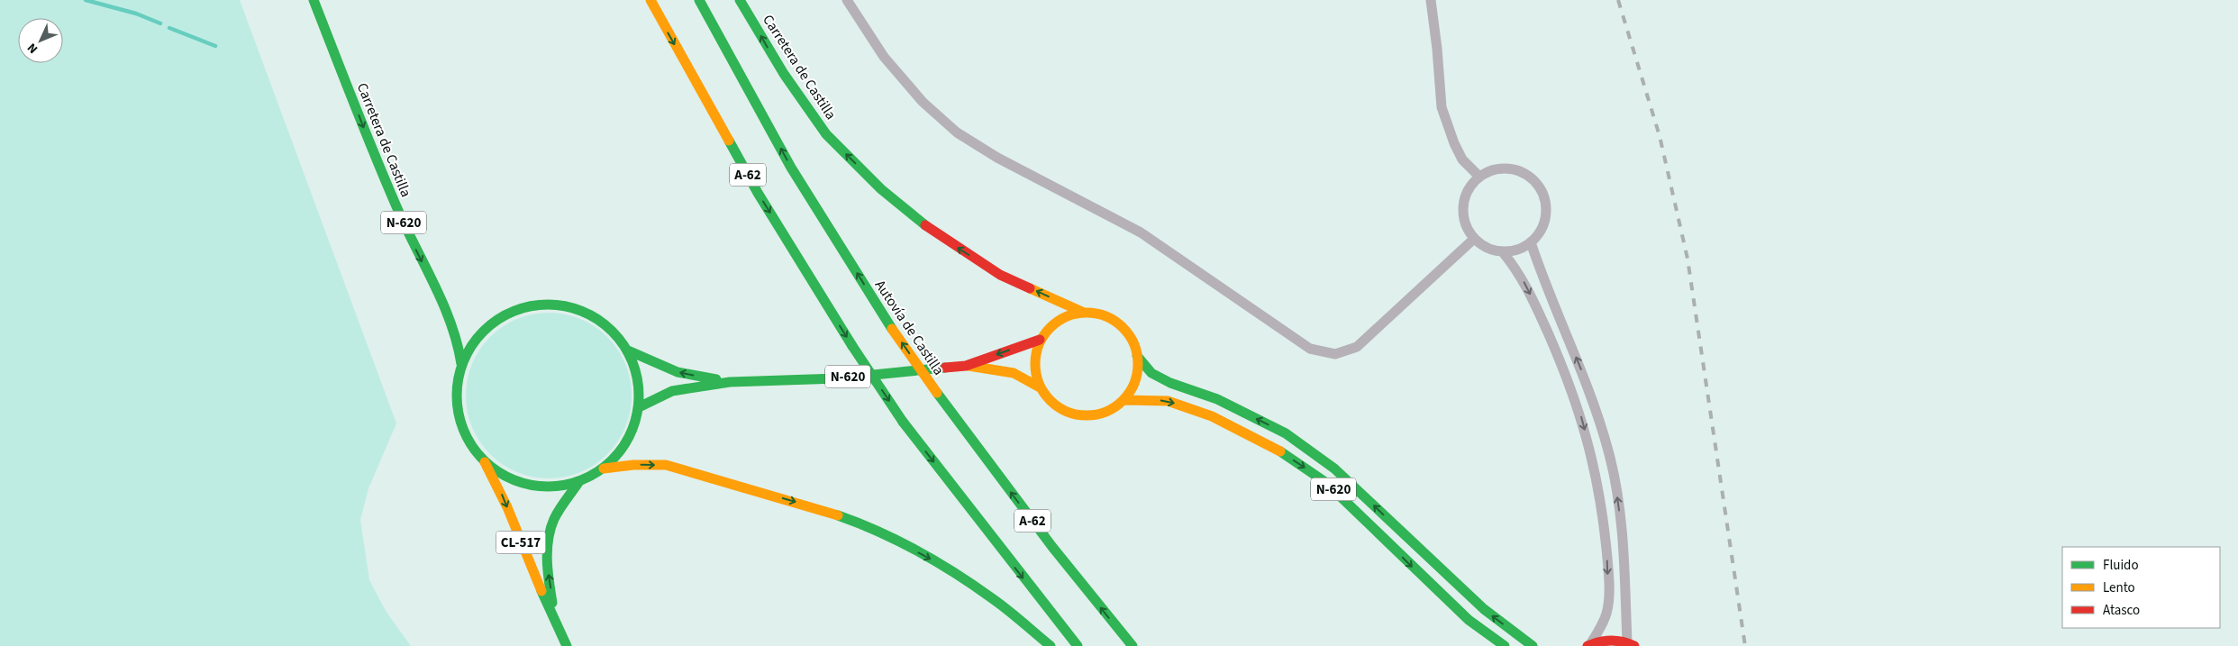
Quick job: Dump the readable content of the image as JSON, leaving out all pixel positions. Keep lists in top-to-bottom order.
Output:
{
  "streets": {
    "main road": [
      "Carretera de Castilla",
      "A-62",
      "N-620",
      "Autovía de Castilla",
      "CL-517"
    ]
  },
  "crossings": [
    ["Carretera de Castilla", "N-620"],
    ["N-620", "CL-517"]
  ],
  "legend": ["Fluido", "Lento", "Atasco"],
  "north": "bottom left"
}
